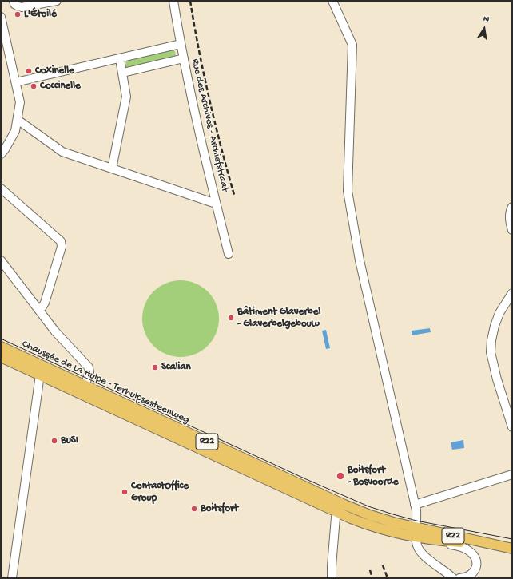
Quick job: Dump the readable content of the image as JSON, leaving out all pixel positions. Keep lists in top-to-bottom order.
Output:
{
  "streets": {
    "main road": ["Chaussée de La Hulpe - Terhulpsesteenweg", "R22"],
    "street": ["Rue des Archives - Archiefstraat"]
  },
  "crossings": [
    ["Chaussée de La Hulpe - Terhulpsesteenweg", "R22"]
  ],
  "places": [
    "L'Étoilé",
    "Coxinelle",
    "Coccinelle",
    "Bâtiment Glaverbel - Glaverbelgebouw",
    "Scalian",
    "BuSI",
    "Boitsfort - Bosvoorde",
    "ContactOffice Group",
    "Boitsfort"
  ],
  "north": "top"
}
